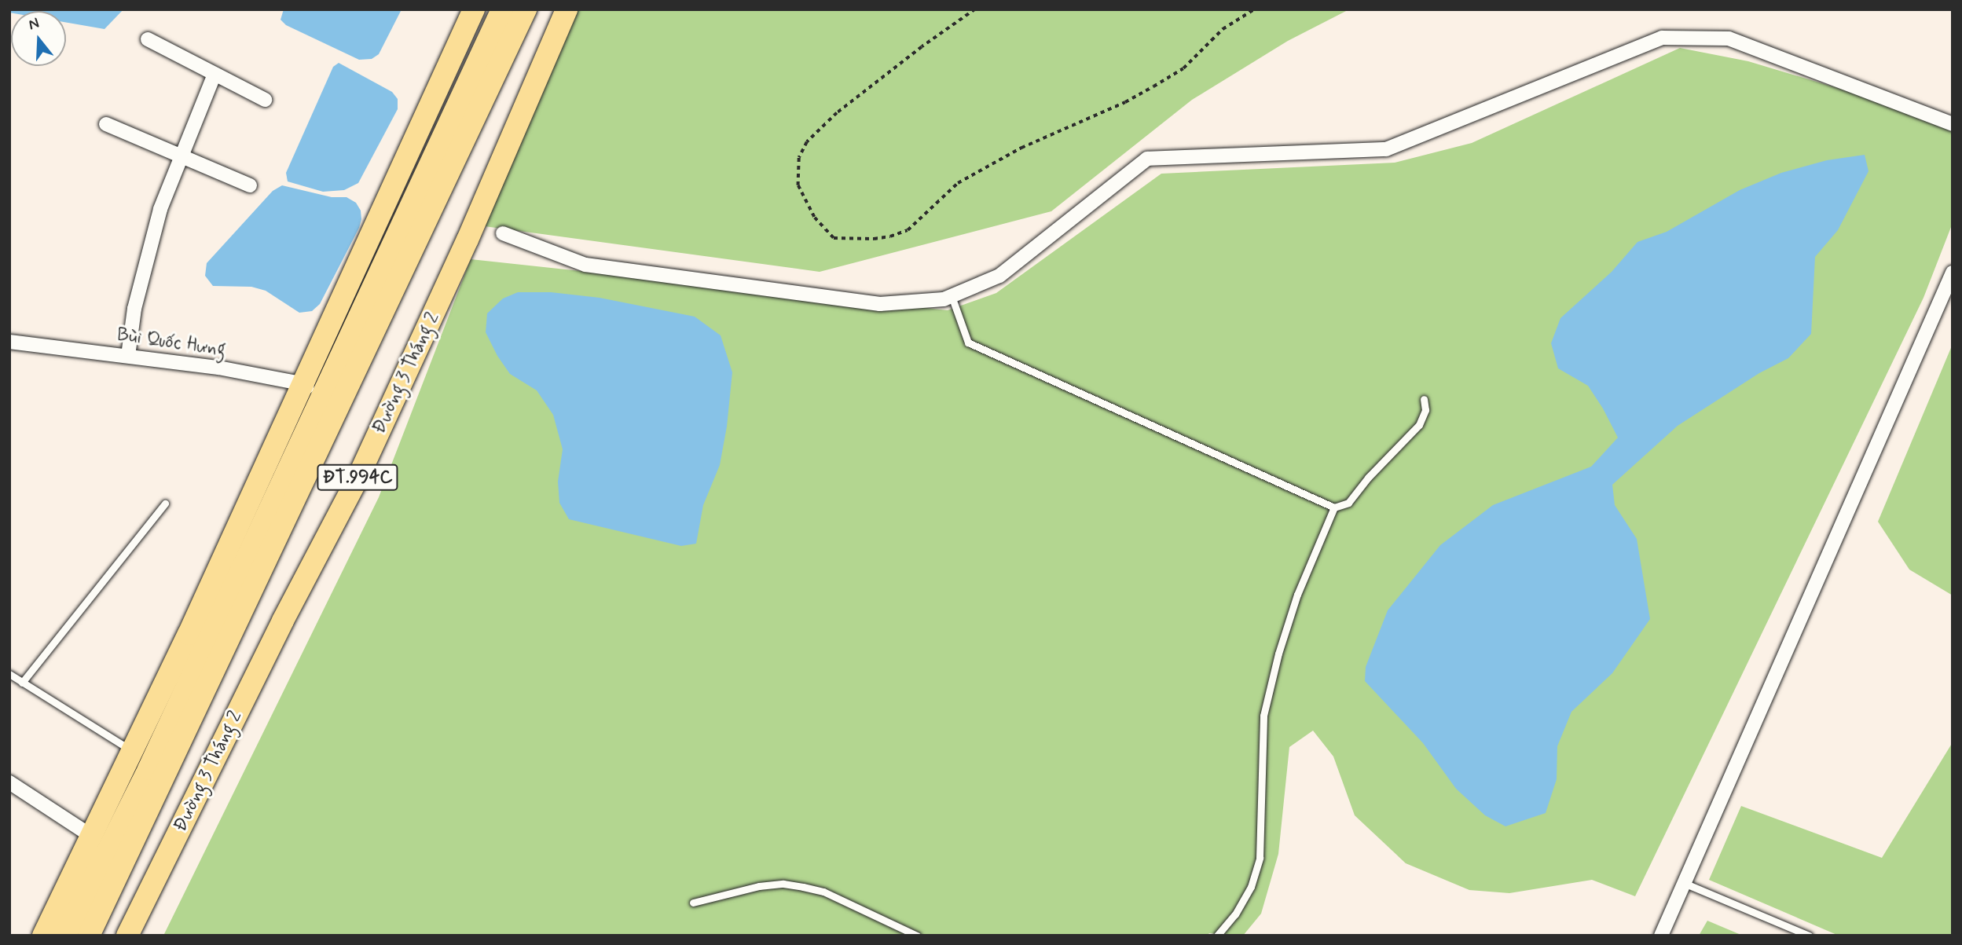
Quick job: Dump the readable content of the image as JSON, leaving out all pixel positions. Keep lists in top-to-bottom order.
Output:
{
  "streets": {
    "main road": ["Đường 3 Tháng 2", "ĐT.994C"],
    "street": ["Bùi Quốc Hưng"]
  },
  "crossings": [
    ["Bùi Quốc Hưng", "ĐT.994C"]
  ],
  "north": "top"
}
